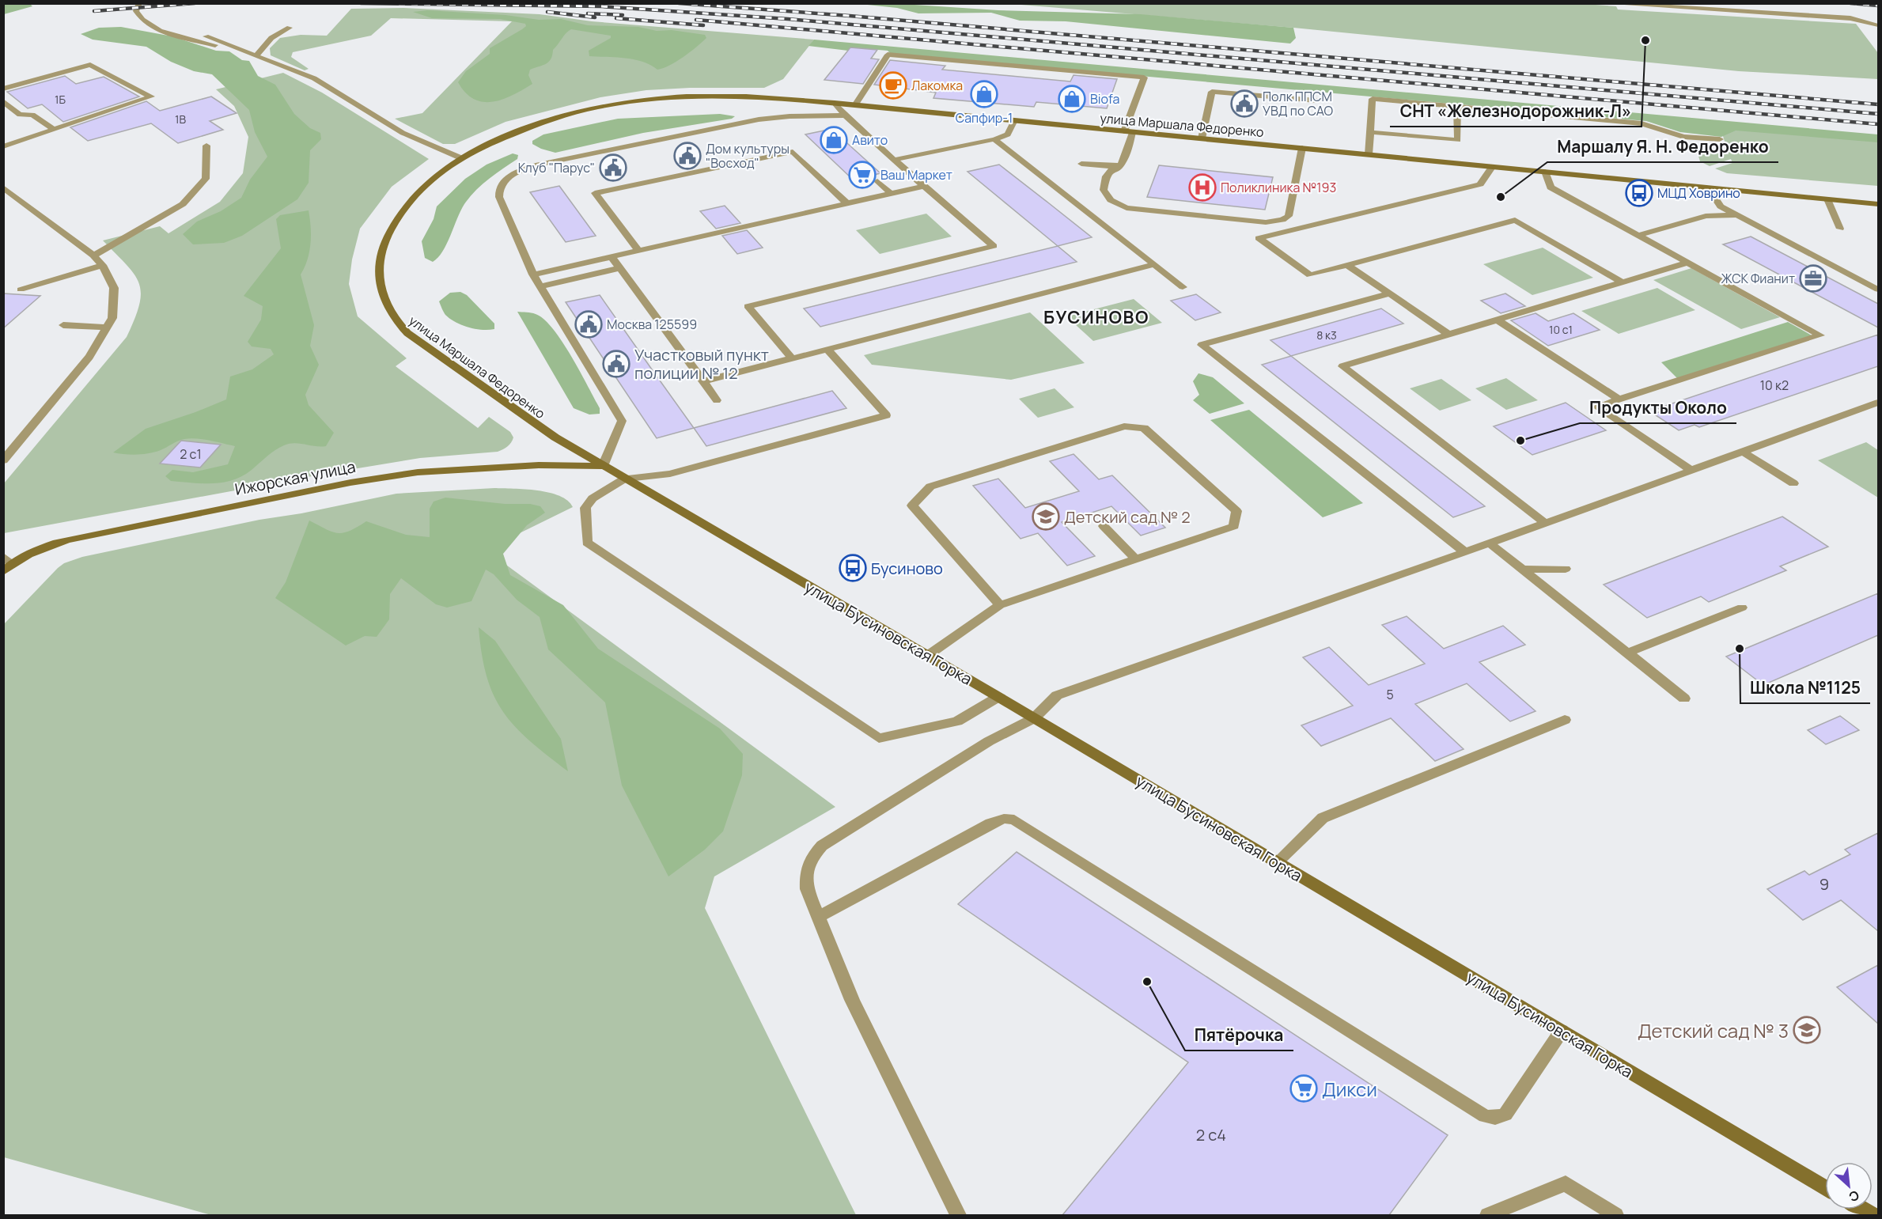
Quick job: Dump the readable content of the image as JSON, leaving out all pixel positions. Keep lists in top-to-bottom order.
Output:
{
  "streets": {
    "street": ["улица Маршала Федоренко", "Ижорская улица", "улица Бусиновская Горка"]
  },
  "crossings": [
    ["улица Маршала Федоренко", "Ижорская улица"],
    ["улица Маршала Федоренко", "улица Бусиновская Горка"],
    ["Ижорская улица", "улица Бусиновская Горка"]
  ],
  "districts": ["БУСИНОВО"],
  "places": {
    "other": [
      "СНТ «Железнодорожник-Л»",
      "Маршалу Я. Н. Федоренко",
      "Продукты Около",
      "Школа №1125",
      "Пятёрочка"
    ],
    "cafe": ["Лакомка"],
    "shop": ["Сапфир-1", "Biofa", "Авито"],
    "public building": [
      "Полк ППСМ УВД по САО",
      "Дом культуры \"Восход\"",
      "Клуб \"Парус\"",
      "Москва 125599",
      "Участковый пункт полиции № 12"
    ],
    "supermarket": ["Ваш Маркет", "Дикси"],
    "hospital": ["Поликлиника №193"],
    "bus stop": ["МЦД Ховрино", "Бусиново"],
    "office": ["ЖСК Фианит"],
    "school or university": ["Детский сад № 2", "Детский сад № 3"]
  },
  "house_numbers": [
    "1Б",
    "1В",
    "10 с1",
    "8 к3",
    "10 к2",
    "2 с1",
    "5",
    "9",
    "2 с4"
  ],
  "north": "bottom right"
}
